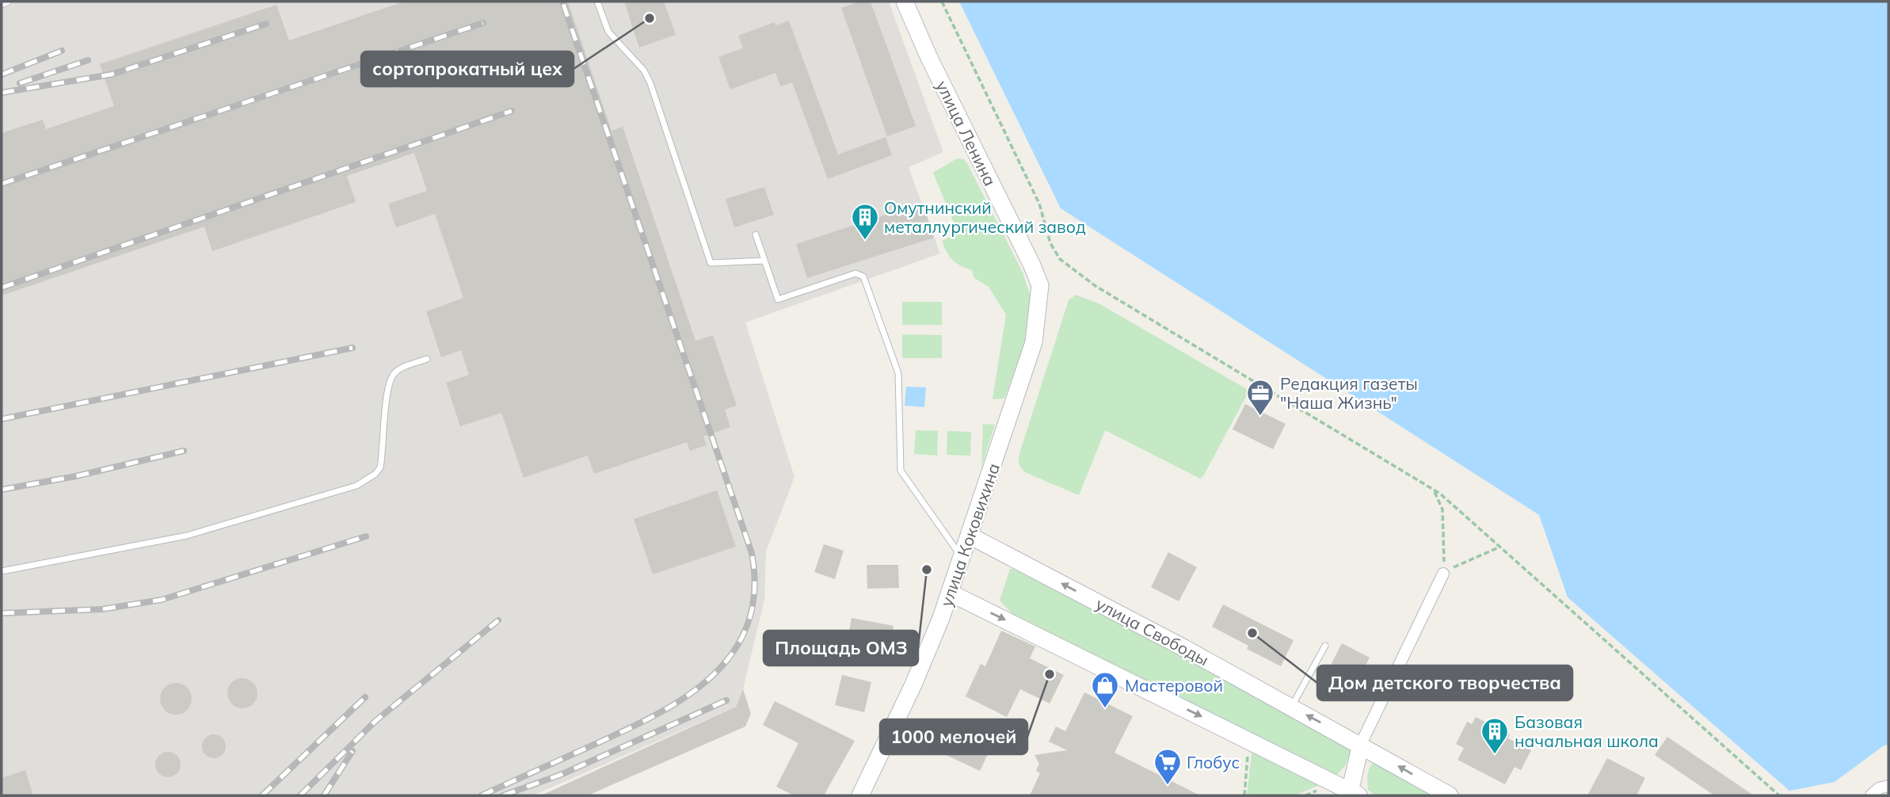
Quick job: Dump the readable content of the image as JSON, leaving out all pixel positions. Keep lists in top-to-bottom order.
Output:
{
  "streets": {
    "main road": ["улица Ленина", "улица Коковихина", "улица Свободы"]
  },
  "crossings": [
    ["улица Ленина", "улица Коковихина"],
    ["улица Коковихина", "улица Свободы"]
  ],
  "places": {
    "other": [
      "сортопрокатный цех",
      "Площадь ОМЗ",
      "Дом детского творчества",
      "1000 мелочей"
    ],
    "building": ["Омутнинский металлургический завод", "Базовая начальная школа"],
    "office": ["Редакция газеты \"Наша Жизнь\""],
    "shop": ["Мастеровой"],
    "supermarket": ["Глобус"]
  }
}
